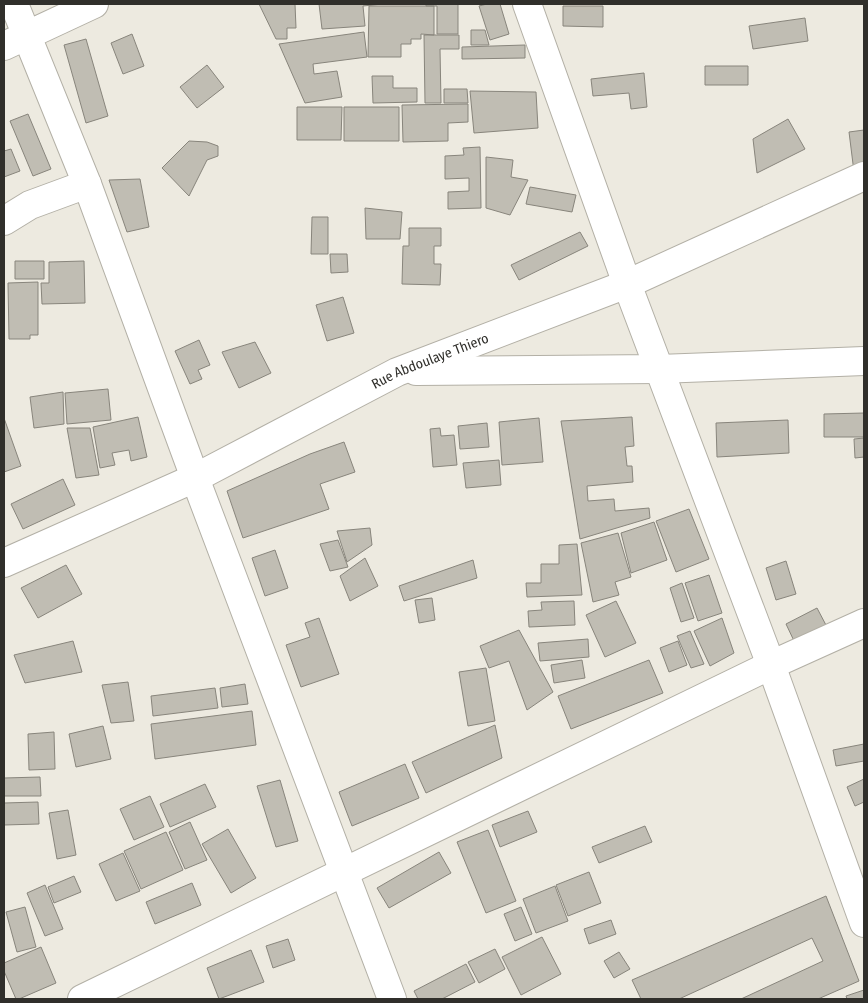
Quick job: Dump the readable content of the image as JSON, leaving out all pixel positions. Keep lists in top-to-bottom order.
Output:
{
  "streets": {
    "street": ["Rue Abdoulaye Thiero"]
  }
}
